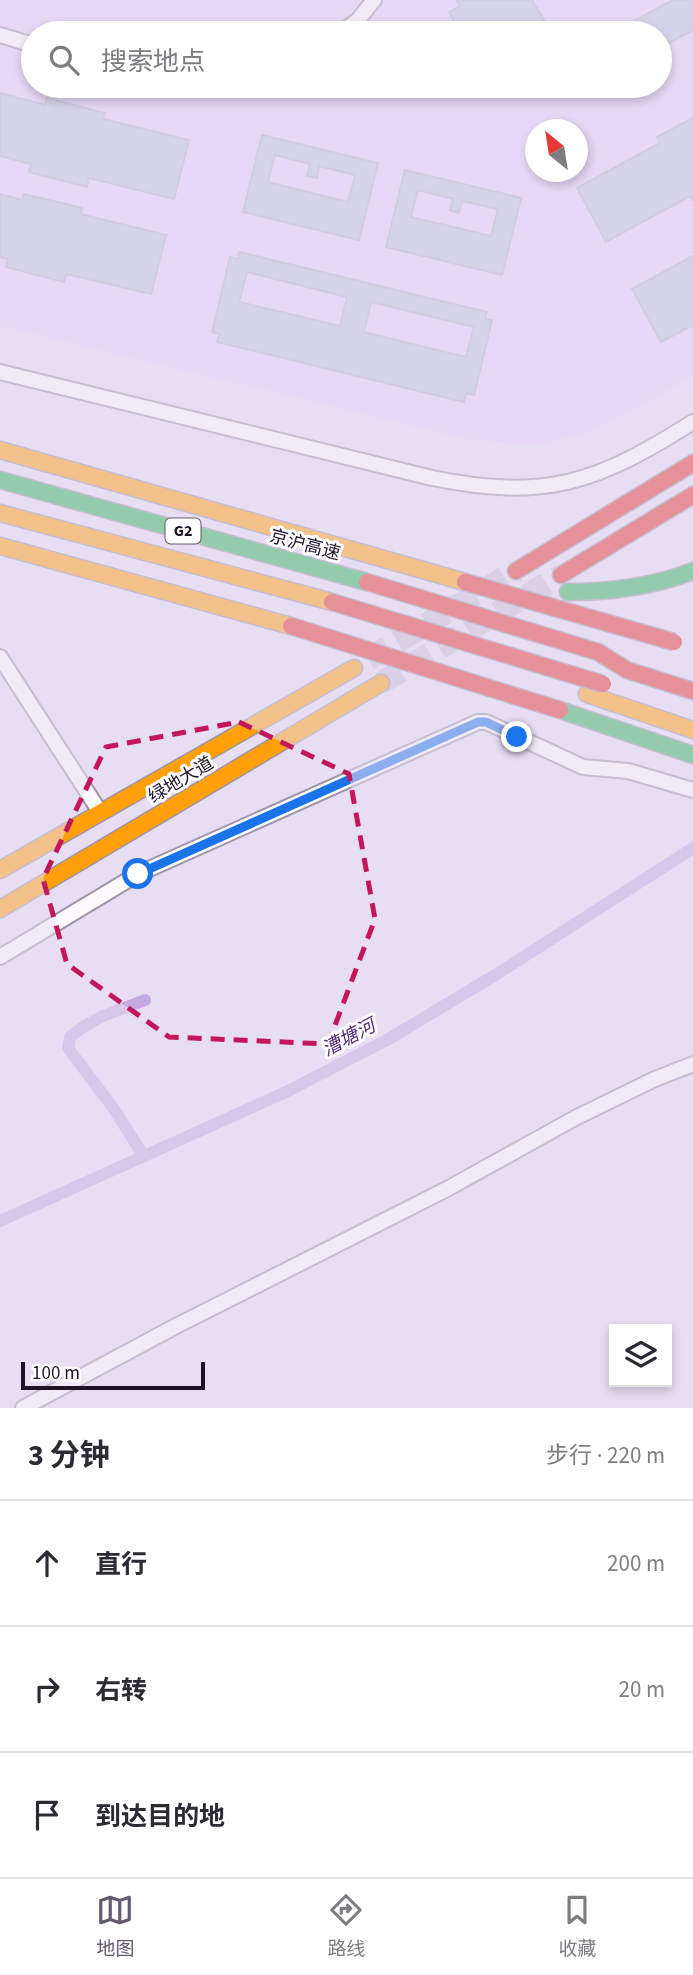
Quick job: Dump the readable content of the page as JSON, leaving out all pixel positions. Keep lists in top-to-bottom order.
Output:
{
  "streets": {
    "main road": ["G2", "京沪高速", "绿地大道"]
  },
  "water": ["漕塘河"],
  "scale_bar": "100 m",
  "north": "top left",
  "page": {
    "search": "搜索地点",
    "scale": "100 m",
    "heading": ["3 分钟", "步行 · 220 m"],
    "list": [
      ["直行", "200 m"],
      ["右转", "20 m"],
      "到达目的地"
    ],
    "nav": ["地图", "路线", "收藏"]
  }
}
